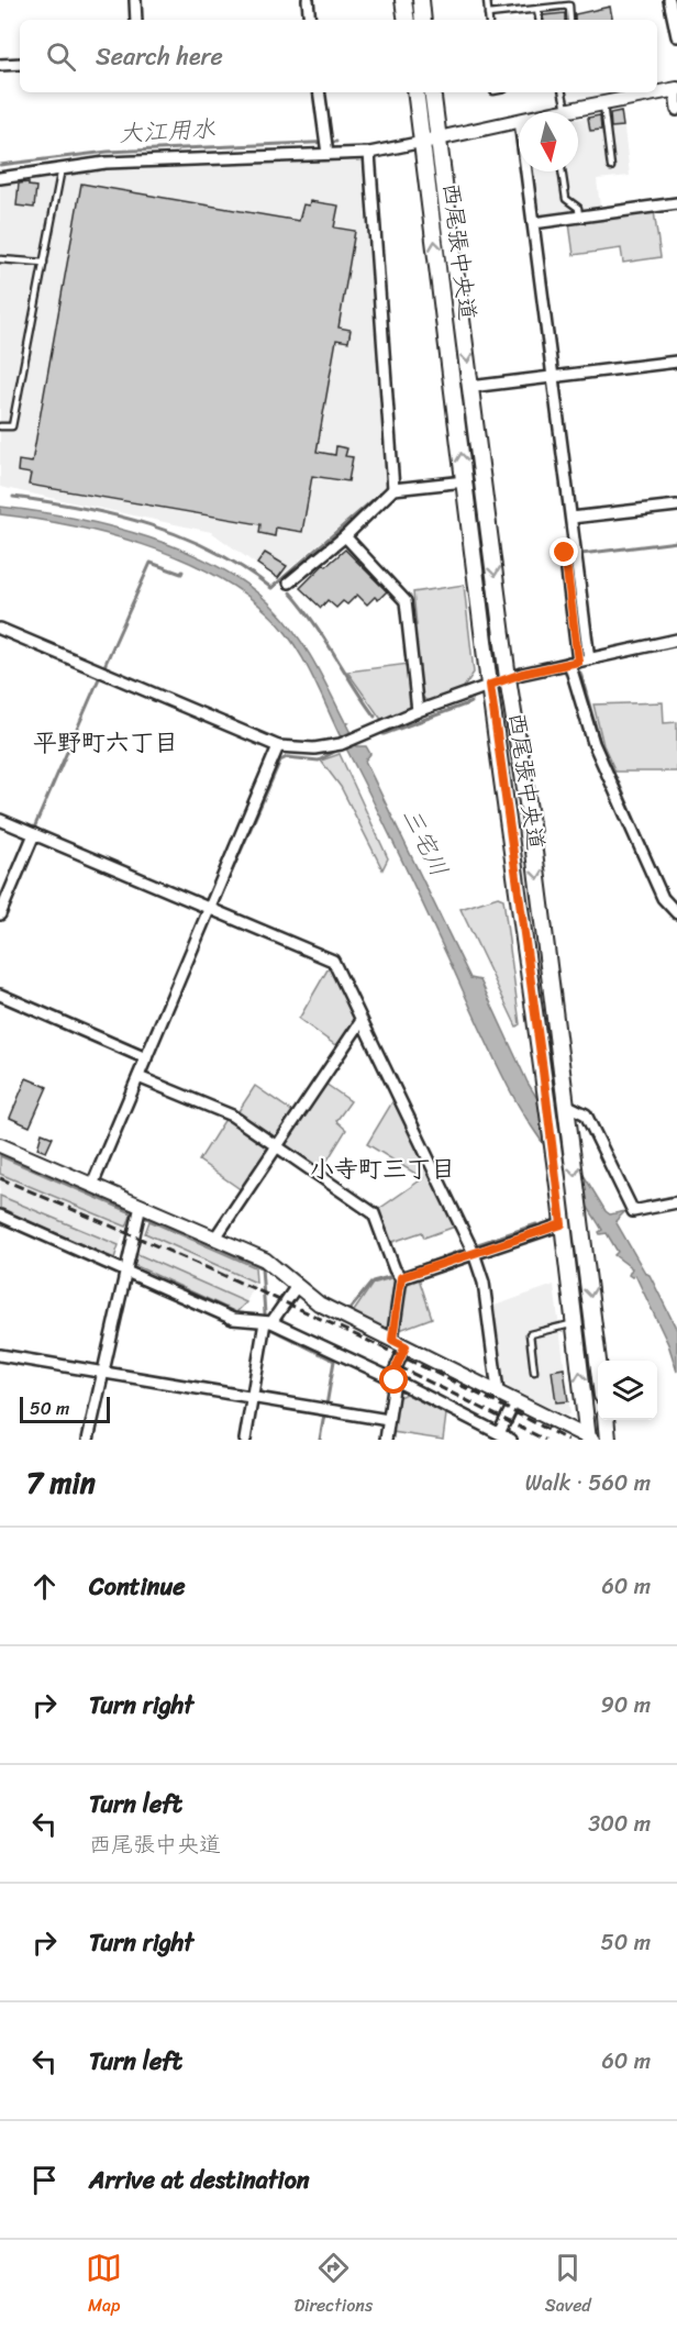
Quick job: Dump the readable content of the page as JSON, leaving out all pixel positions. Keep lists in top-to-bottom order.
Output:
{
  "streets": {
    "main road": ["西尾張中央道"]
  },
  "districts": ["平野町六丁目", "小寺町三丁目"],
  "water": ["大江用水", "三宅川"],
  "scale_bar": "50 m",
  "north": "bottom",
  "page": {
    "search": "Search here",
    "scale": "50 m",
    "heading": ["7 min", "Walk · 560 m"],
    "list": [
      ["Continue", "60 m"],
      ["Turn right", "90 m"],
      ["Turn left", "西尾張中央道", "300 m"],
      ["Turn right", "50 m"],
      ["Turn left", "60 m"],
      "Arrive at destination"
    ],
    "nav": ["Map", "Directions", "Saved"]
  }
}
